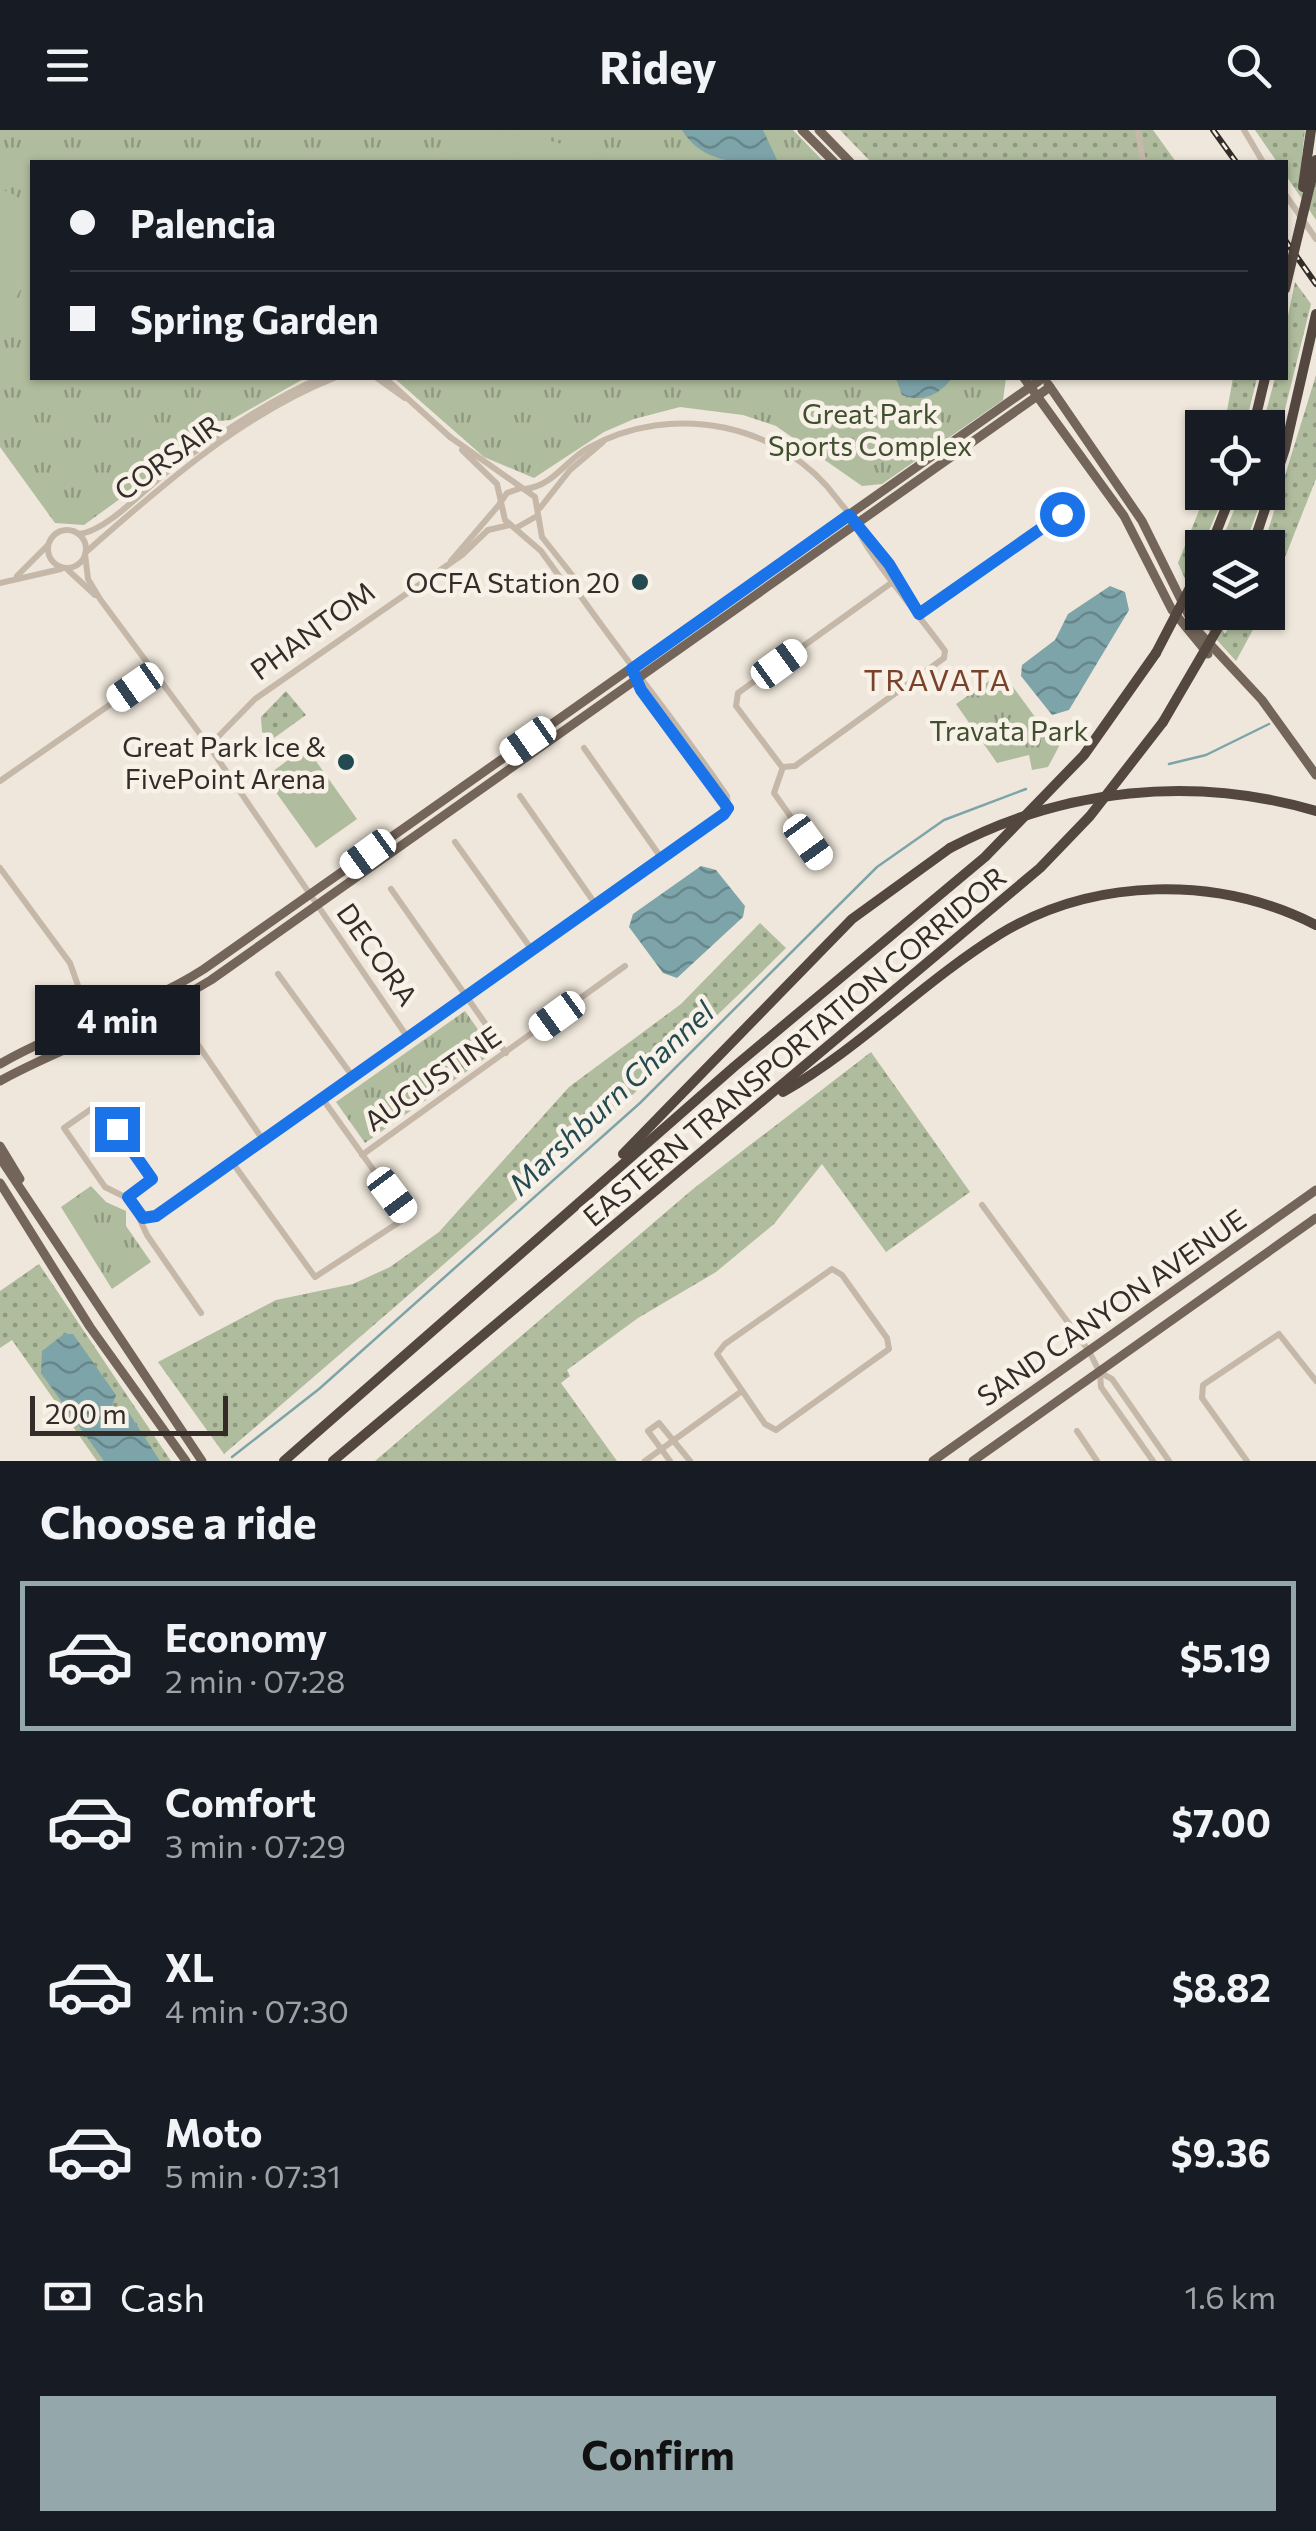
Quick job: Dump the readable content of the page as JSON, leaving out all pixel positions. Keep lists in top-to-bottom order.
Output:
{
  "streets": {
    "highway": ["EASTERN TRANSPORTATION CORRIDOR"],
    "main road": ["SAND CANYON AVENUE"],
    "street": [
      "CORSAIR",
      "PHANTOM",
      "DECORA",
      "AUGUSTINE"
    ]
  },
  "crossings": [
    ["PHANTOM", "DECORA"]
  ],
  "districts": ["TRAVATA"],
  "water": ["Marshburn Channel"],
  "parks": ["Great Park Sports Complex", "Travata Park"],
  "places": ["OCFA Station 20", "Great Park Ice & FivePoint Arena"],
  "scale_bar": "200 m",
  "page": {
    "header": "Ridey",
    "banner": ["Palencia", "Spring Garden"],
    "bubble": "4 min",
    "scale": "200 m",
    "heading": "Choose a ride",
    "list": [
      {
        "name": "Economy",
        "note": "2 min · 07:28",
        "value": "$5.19"
      },
      {
        "name": "Comfort",
        "note": "3 min · 07:29",
        "value": "$7.00"
      },
      {
        "name": "XL",
        "note": "4 min · 07:30",
        "value": "$8.82"
      },
      {
        "name": "Moto",
        "note": "5 min · 07:31",
        "value": "$9.36"
      }
    ],
    "pay": ["Cash", "1.6 km"],
    "buttons": "Confirm"
  }
}
